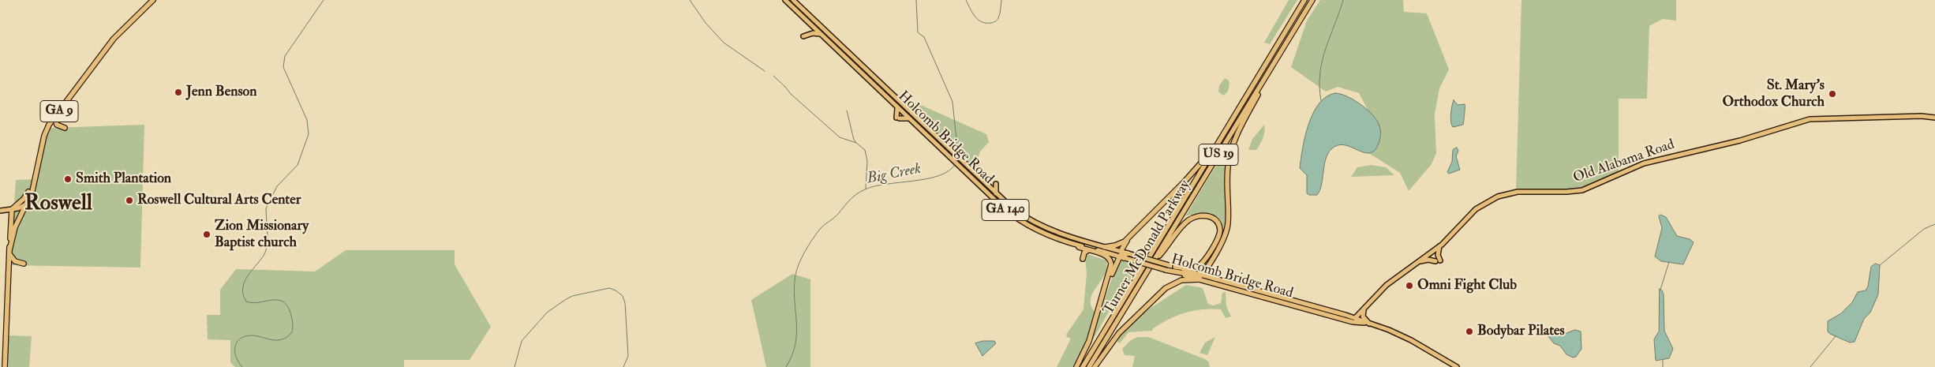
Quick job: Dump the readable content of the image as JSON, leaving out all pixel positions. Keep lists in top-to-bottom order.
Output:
{
  "streets": {
    "highway": ["GA 9", "US 19", "Turner McDonald Parkway"],
    "main road": ["Holcomb Bridge Road", "Old Alabama Road", "GA 140"]
  },
  "crossings": [
    ["Holcomb Bridge Road", "Old Alabama Road"]
  ],
  "districts": ["Roswell"],
  "water": ["Big Creek"],
  "places": [
    "Jenn Benson",
    "St. Mary's Orthodox Church",
    "Smith Plantation",
    "Roswell Cultural Arts Center",
    "Zion Missionary Baptist church",
    "Omni Fight Club",
    "Bodybar Pilates"
  ]
}
